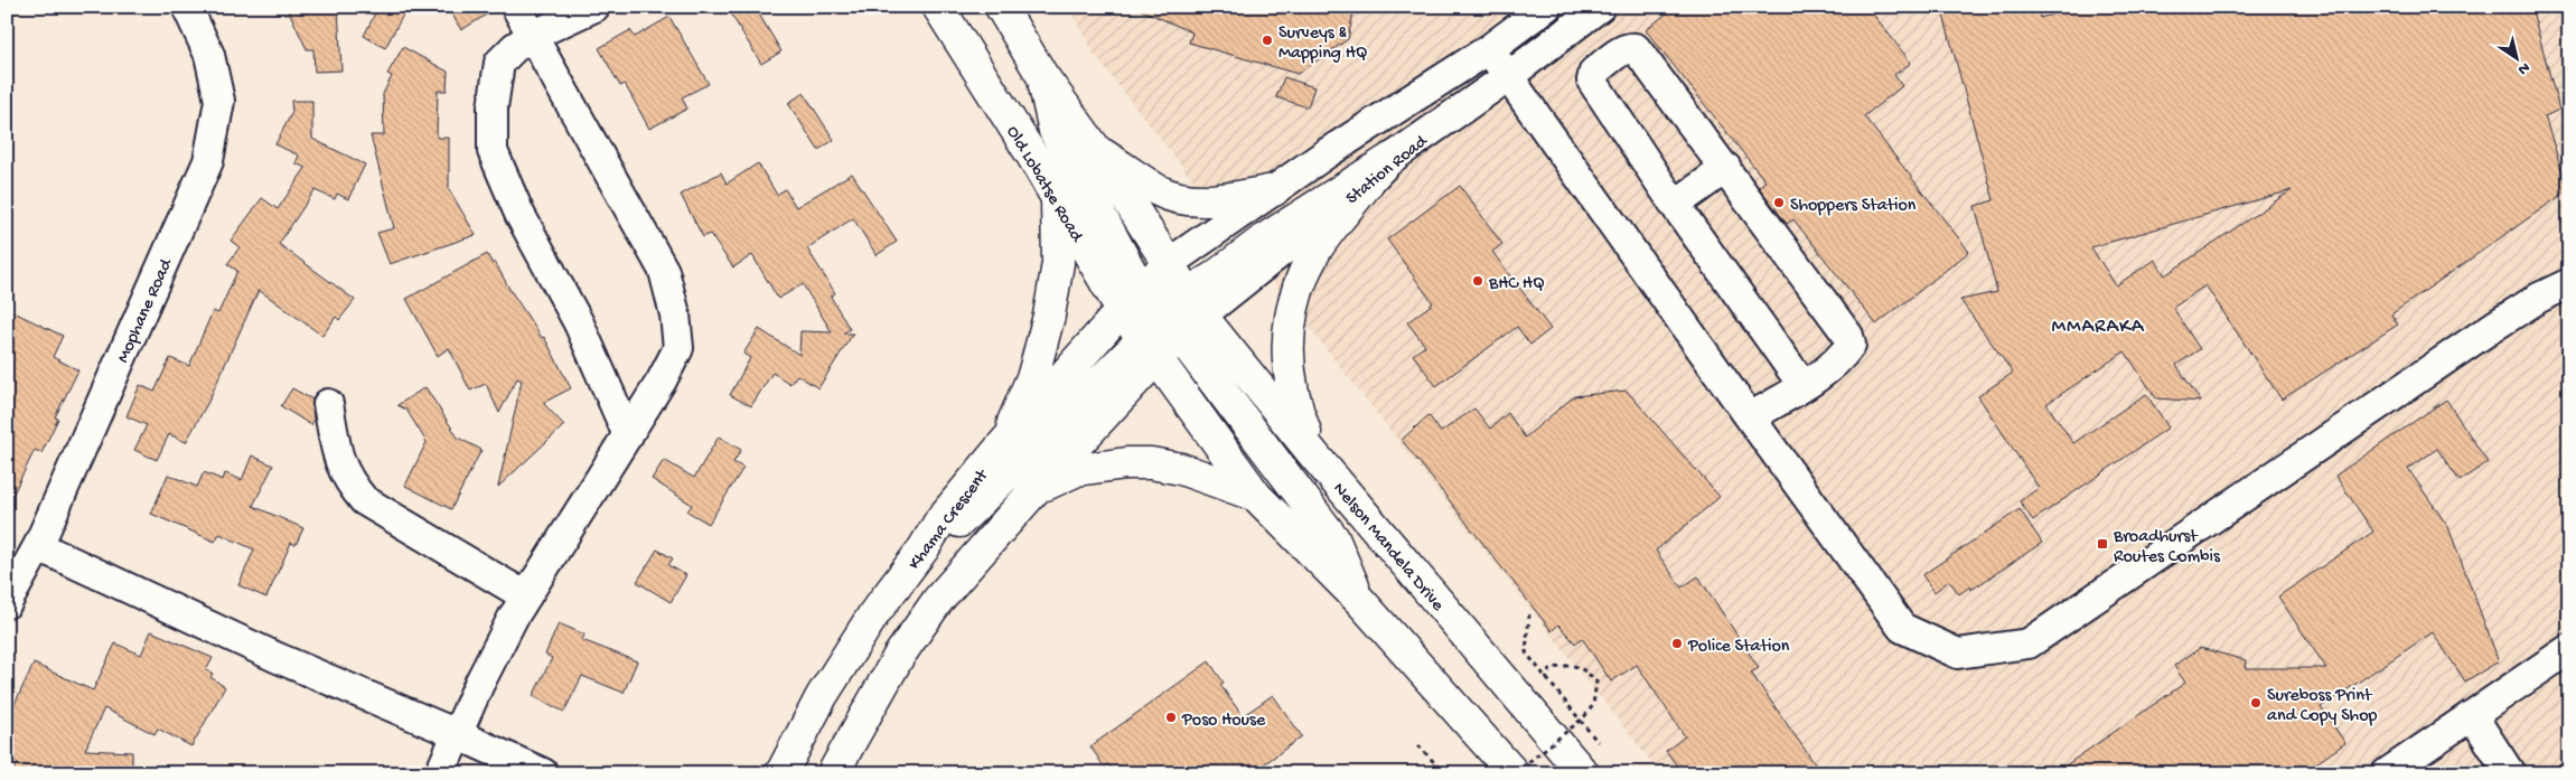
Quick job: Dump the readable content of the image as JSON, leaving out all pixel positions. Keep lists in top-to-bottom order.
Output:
{
  "streets": {
    "main road": ["Old Lobatse Road", "Khama Crescent", "Nelson Mandela Drive"],
    "street": ["Station Road", "Mophane Road"]
  },
  "crossings": [
    ["Station Road", "Old Lobatse Road"],
    ["Station Road", "Khama Crescent"],
    ["Station Road", "Nelson Mandela Drive"],
    ["Old Lobatse Road", "Khama Crescent"],
    ["Old Lobatse Road", "Nelson Mandela Drive"],
    ["Khama Crescent", "Nelson Mandela Drive"]
  ],
  "districts": ["MMARAKA"],
  "places": {
    "other": [
      "Surveys & Mapping HQ",
      "Shoppers Station",
      "BHC HQ",
      "Police Station",
      "Sureboss Print and Copy Shop",
      "Poso House"
    ],
    "transit": ["Broadhurst Routes Combis"]
  },
  "north": "bottom right"
}
